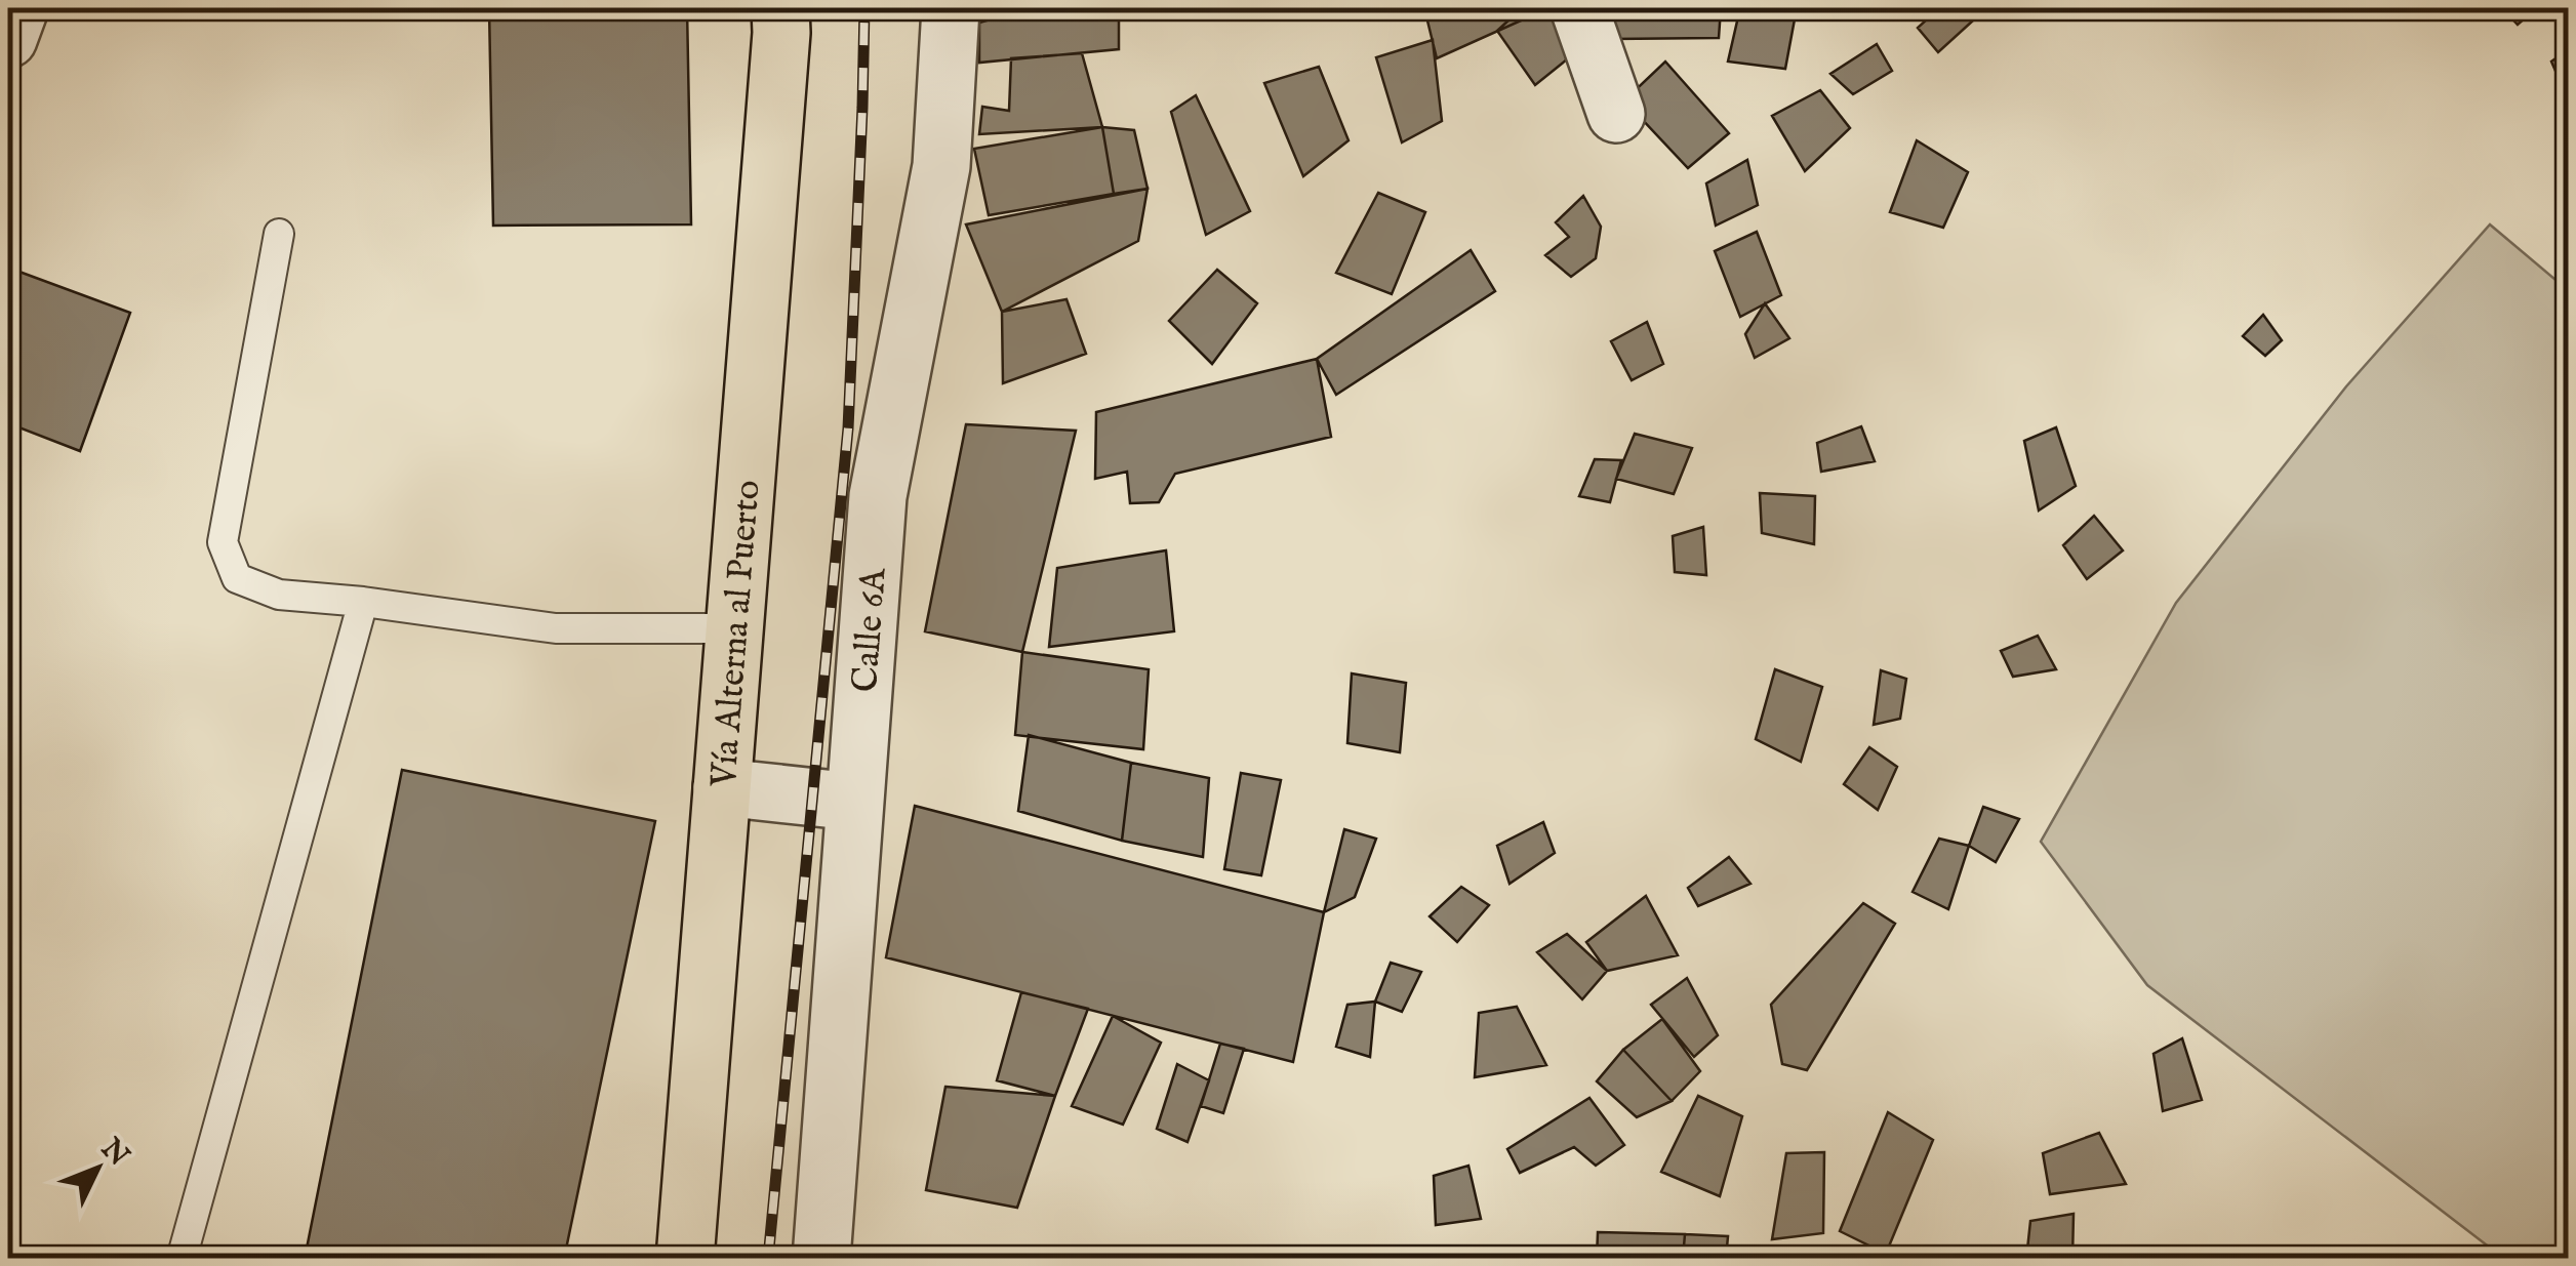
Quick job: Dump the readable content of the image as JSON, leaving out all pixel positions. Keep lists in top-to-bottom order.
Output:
{
  "streets": {
    "main road": ["Vía Alterna al Puerto"],
    "street": ["Calle 6A"]
  },
  "north": "top right"
}
